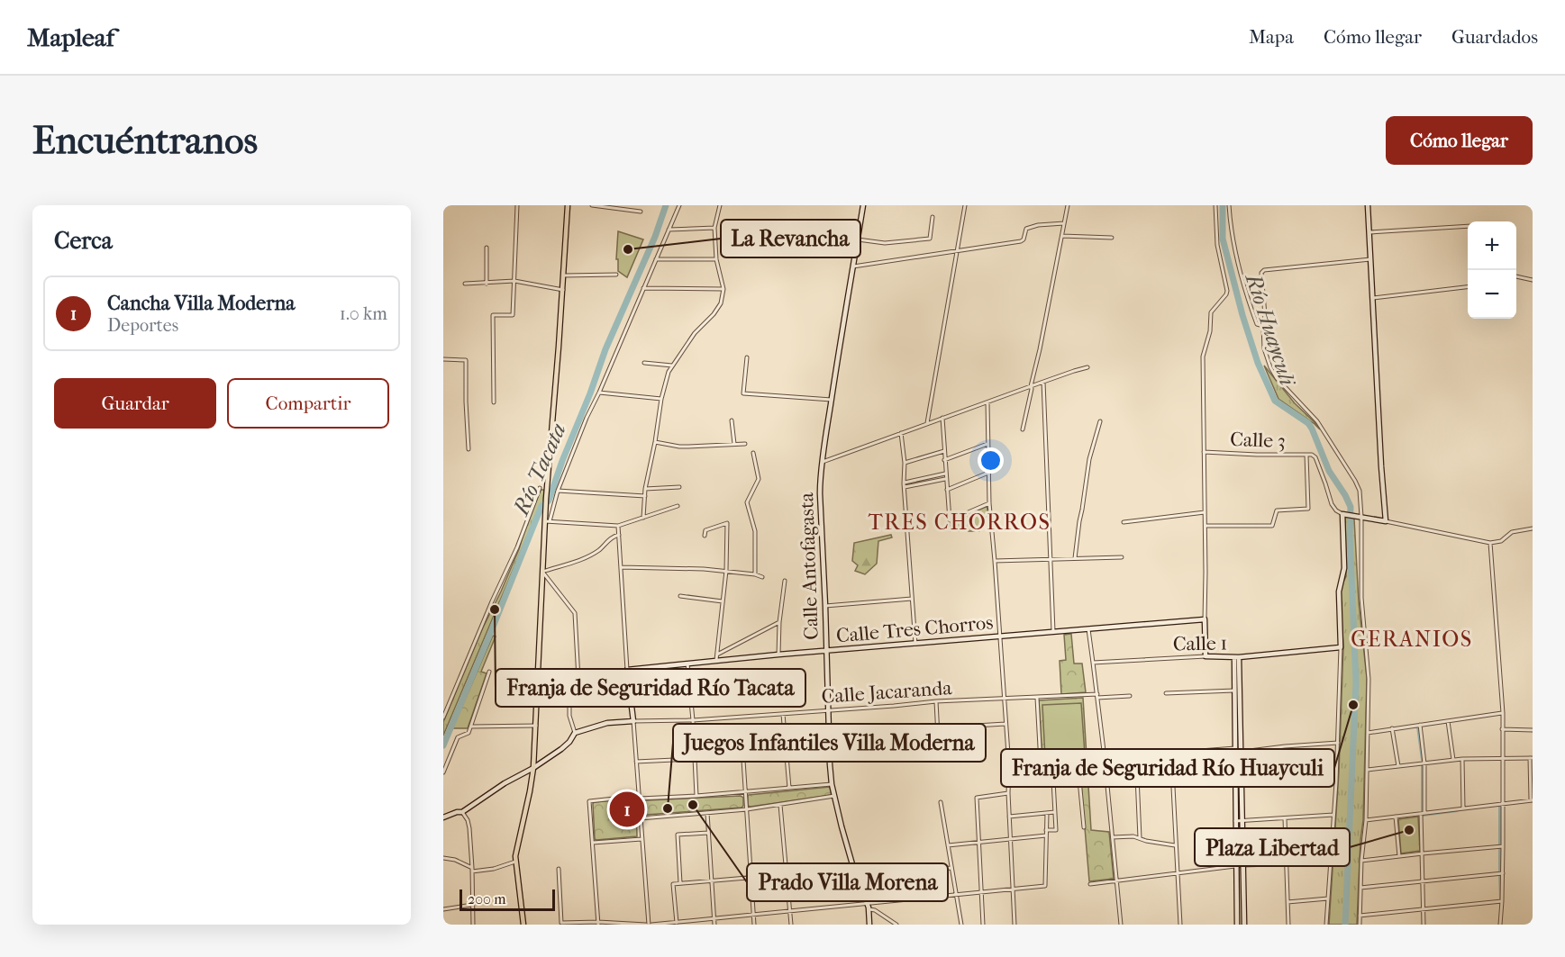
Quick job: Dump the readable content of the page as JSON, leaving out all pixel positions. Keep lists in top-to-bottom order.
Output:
{
  "streets": {
    "main road": [
      "Calle Antofagasta",
      "Calle Tres Chorros",
      "Calle 1",
      "Calle Jacaranda"
    ],
    "street": ["Calle 3"]
  },
  "crossings": [
    ["Calle Antofagasta", "Calle Tres Chorros"],
    ["Calle Antofagasta", "Calle Jacaranda"]
  ],
  "districts": ["TRES CHORROS", "GERANIOS"],
  "water": ["Río Huayculi", "Río Tacata"],
  "places": [
    "La Revancha",
    "Franja de Seguridad Río Tacata",
    "Franja de Seguridad Río Huayculi",
    "Prado Villa Morena",
    "Juegos Infantiles Villa Moderna",
    "Plaza Libertad"
  ],
  "scale_bar": "200 m",
  "page": {
    "header": "Mapleaf",
    "nav": ["Mapa", "Cómo llegar", "Guardados"],
    "buttons": [
      "Cómo llegar",
      ["Guardar", "Compartir"]
    ],
    "title": "Encuéntranos",
    "heading": "Cerca",
    "map_buttons": ["+", "−"],
    "list": [
      {
        "mark": "1",
        "name": "Cancha Villa Moderna",
        "note": "Deportes",
        "value": "1.0 km"
      }
    ],
    "pins": "1",
    "scale": "200 m"
  }
}
